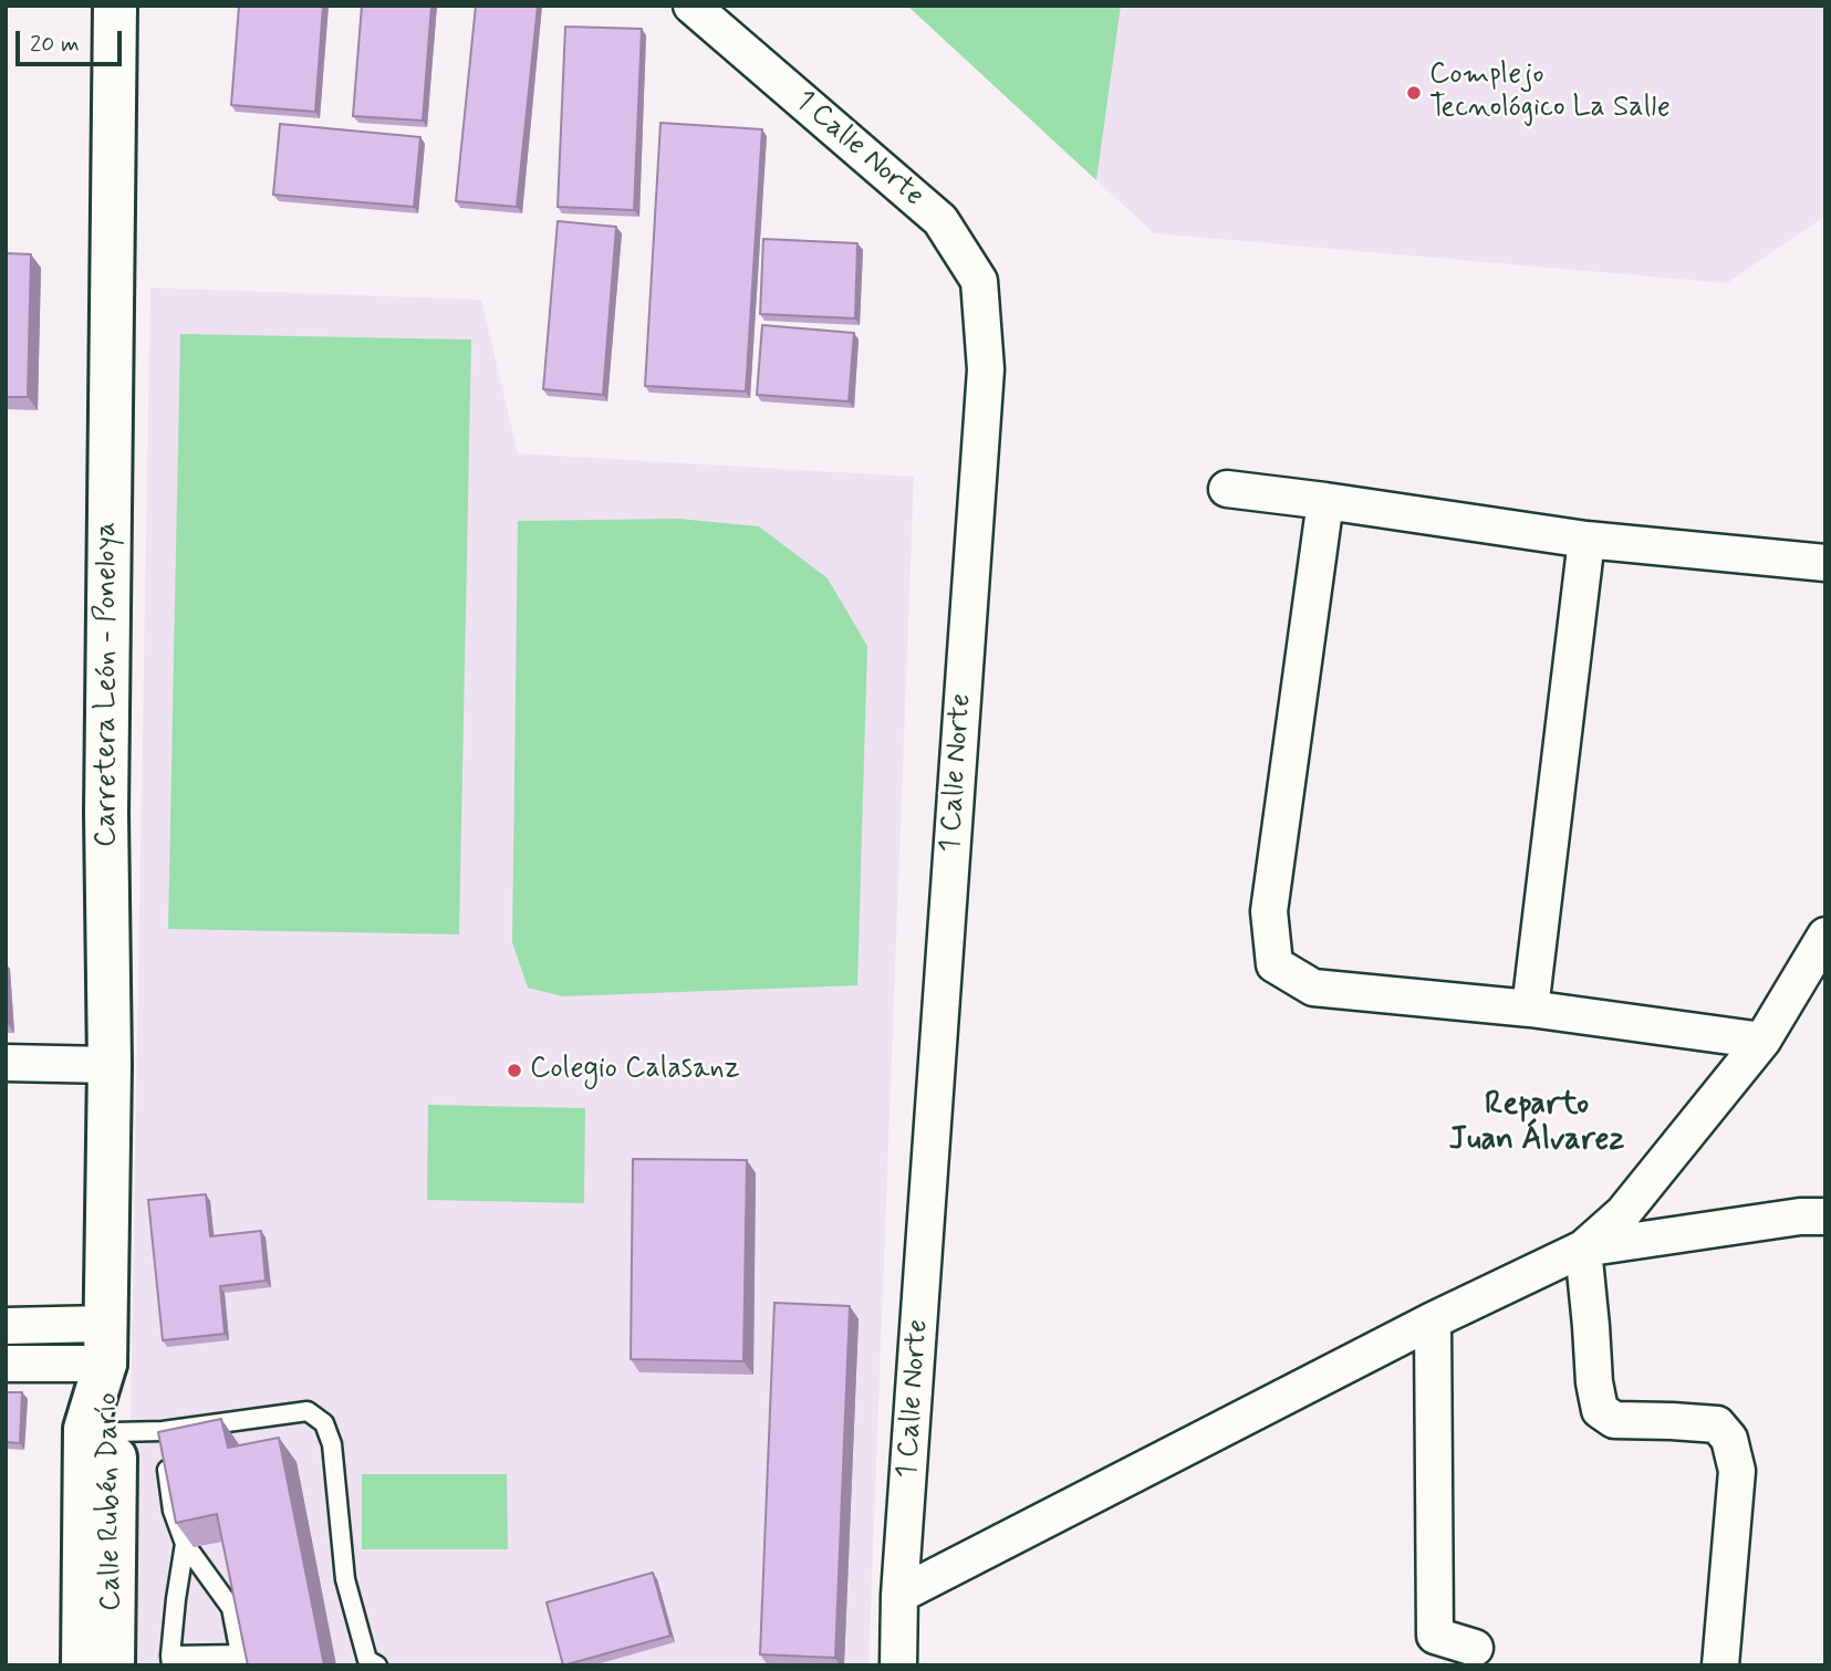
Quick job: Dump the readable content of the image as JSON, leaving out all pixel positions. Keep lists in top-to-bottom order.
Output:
{
  "streets": {
    "main road": ["Carretera León - Poneloya", "Calle Rubén Darío"],
    "street": ["1 Calle Norte"]
  },
  "crossings": [
    ["Carretera León - Poneloya", "Calle Rubén Darío"]
  ],
  "districts": ["Reparto Juan Álvarez"],
  "places": ["Complejo Tecnológico La Salle", "Colegio Calasanz"],
  "scale_bar": "20 m"
}
